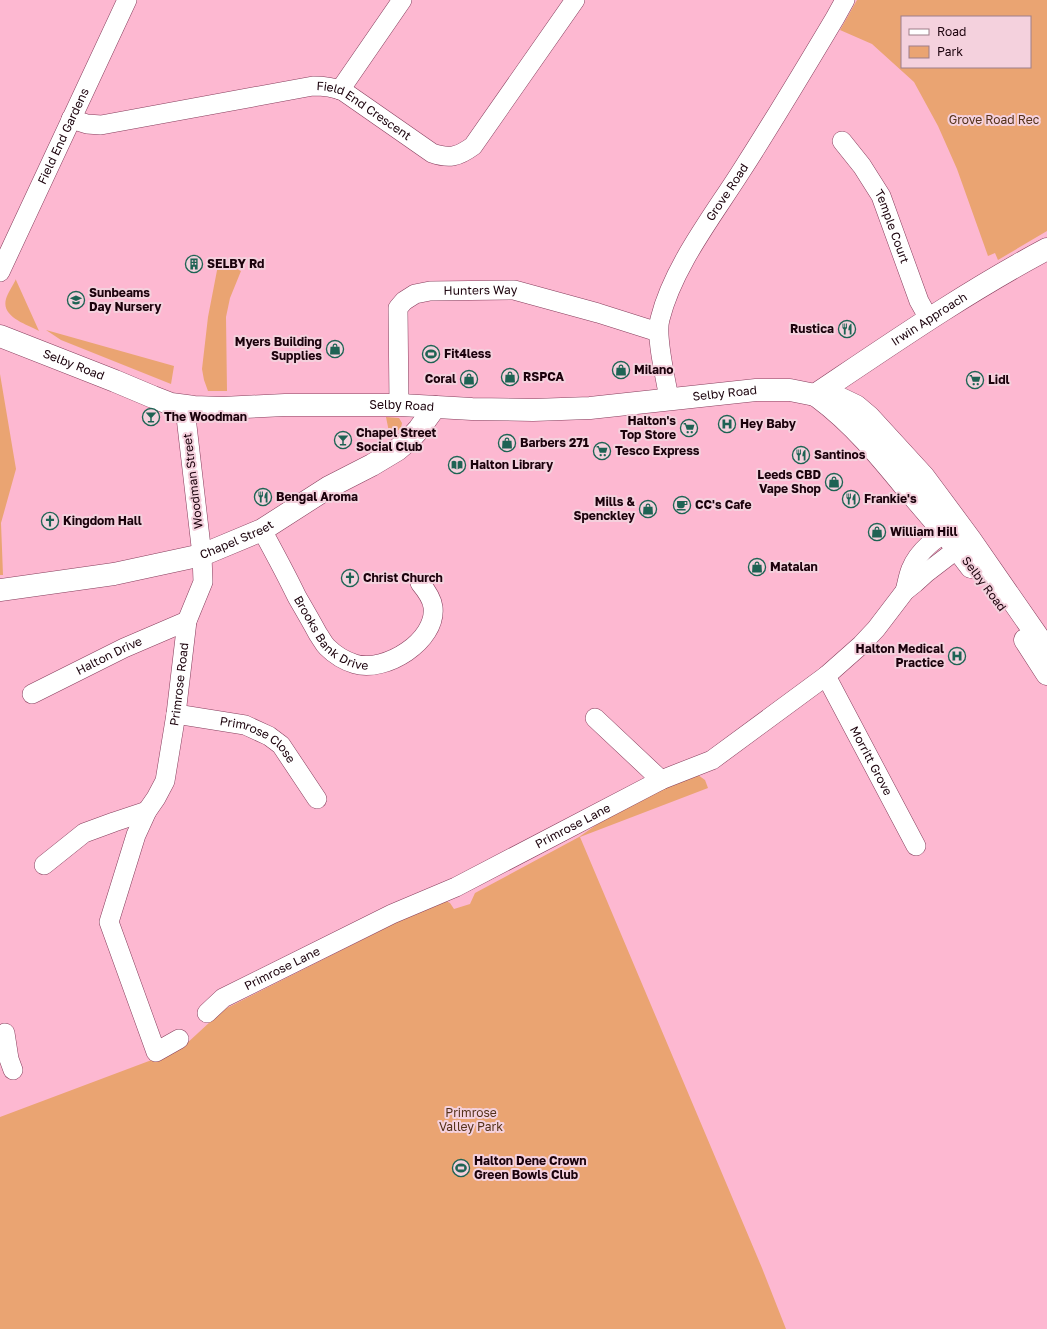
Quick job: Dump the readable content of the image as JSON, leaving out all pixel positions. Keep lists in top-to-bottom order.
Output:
{
  "streets": {
    "main road": ["Irwin Approach", "Selby Road", "Chapel Street"],
    "street": [
      "Field End Crescent",
      "Field End Gardens",
      "Grove Road",
      "Temple Court",
      "Hunters Way",
      "Woodman Street",
      "Brooks Bank Drive",
      "Halton Drive",
      "Primrose Road",
      "Primrose Close",
      "Morritt Grove",
      "Primrose Lane"
    ]
  },
  "crossings": [
    ["Field End Crescent", "Field End Gardens"],
    ["Grove Road", "Hunters Way"],
    ["Grove Road", "Selby Road"],
    ["Temple Court", "Irwin Approach"],
    ["Hunters Way", "Selby Road"],
    ["Irwin Approach", "Selby Road"],
    ["Selby Road", "Woodman Street"],
    ["Selby Road", "Chapel Street"],
    ["Selby Road", "Primrose Lane"],
    ["Woodman Street", "Chapel Street"],
    ["Woodman Street", "Primrose Road"],
    ["Chapel Street", "Brooks Bank Drive"],
    ["Chapel Street", "Primrose Road"],
    ["Halton Drive", "Primrose Road"],
    ["Primrose Road", "Primrose Close"],
    ["Morritt Grove", "Primrose Lane"]
  ],
  "parks": ["Grove Road Rec", "Primrose Valley Park"],
  "places": {
    "building": ["SELBY Rd"],
    "school or university": ["Sunbeams Day Nursery"],
    "restaurant": [
      "Rustica",
      "Santinos",
      "Bengal Aroma",
      "Frankie's"
    ],
    "shop": [
      "Myers Building Supplies",
      "Milano",
      "RSPCA",
      "Coral",
      "Barbers 271",
      "Leeds CBD Vape Shop",
      "Mills & Spenckley",
      "William Hill",
      "Matalan"
    ],
    "sports": ["Fit4less", "Halton Dene Crown Green Bowls Club"],
    "supermarket": ["Lidl", "Halton's Top Store", "Tesco Express"],
    "bar": ["The Woodman", "Chapel Street Social Club"],
    "hospital": ["Hey Baby", "Halton Medical Practice"],
    "library": ["Halton Library"],
    "cafe": ["CC's Cafe"],
    "church": ["Kingdom Hall", "Christ Church"]
  },
  "legend": ["Road", "Park"]
}
